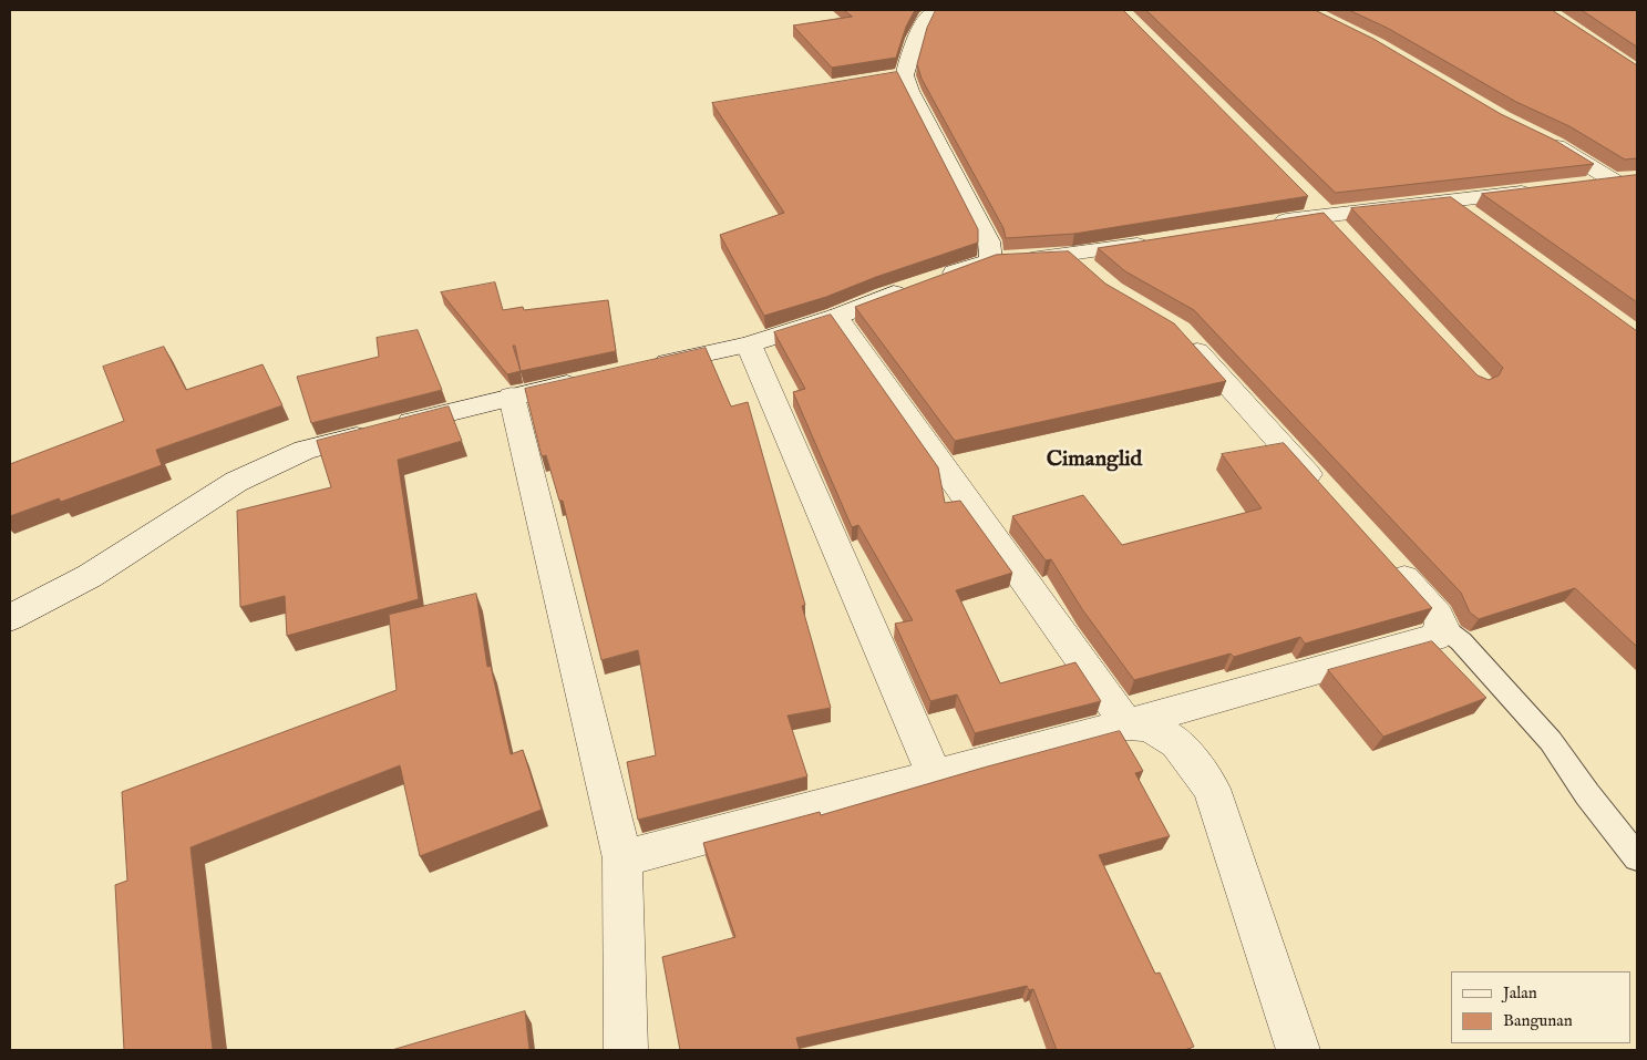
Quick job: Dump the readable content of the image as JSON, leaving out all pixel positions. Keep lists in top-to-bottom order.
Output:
{
  "districts": ["Cimanglid"],
  "legend": ["Jalan", "Bangunan"]
}
